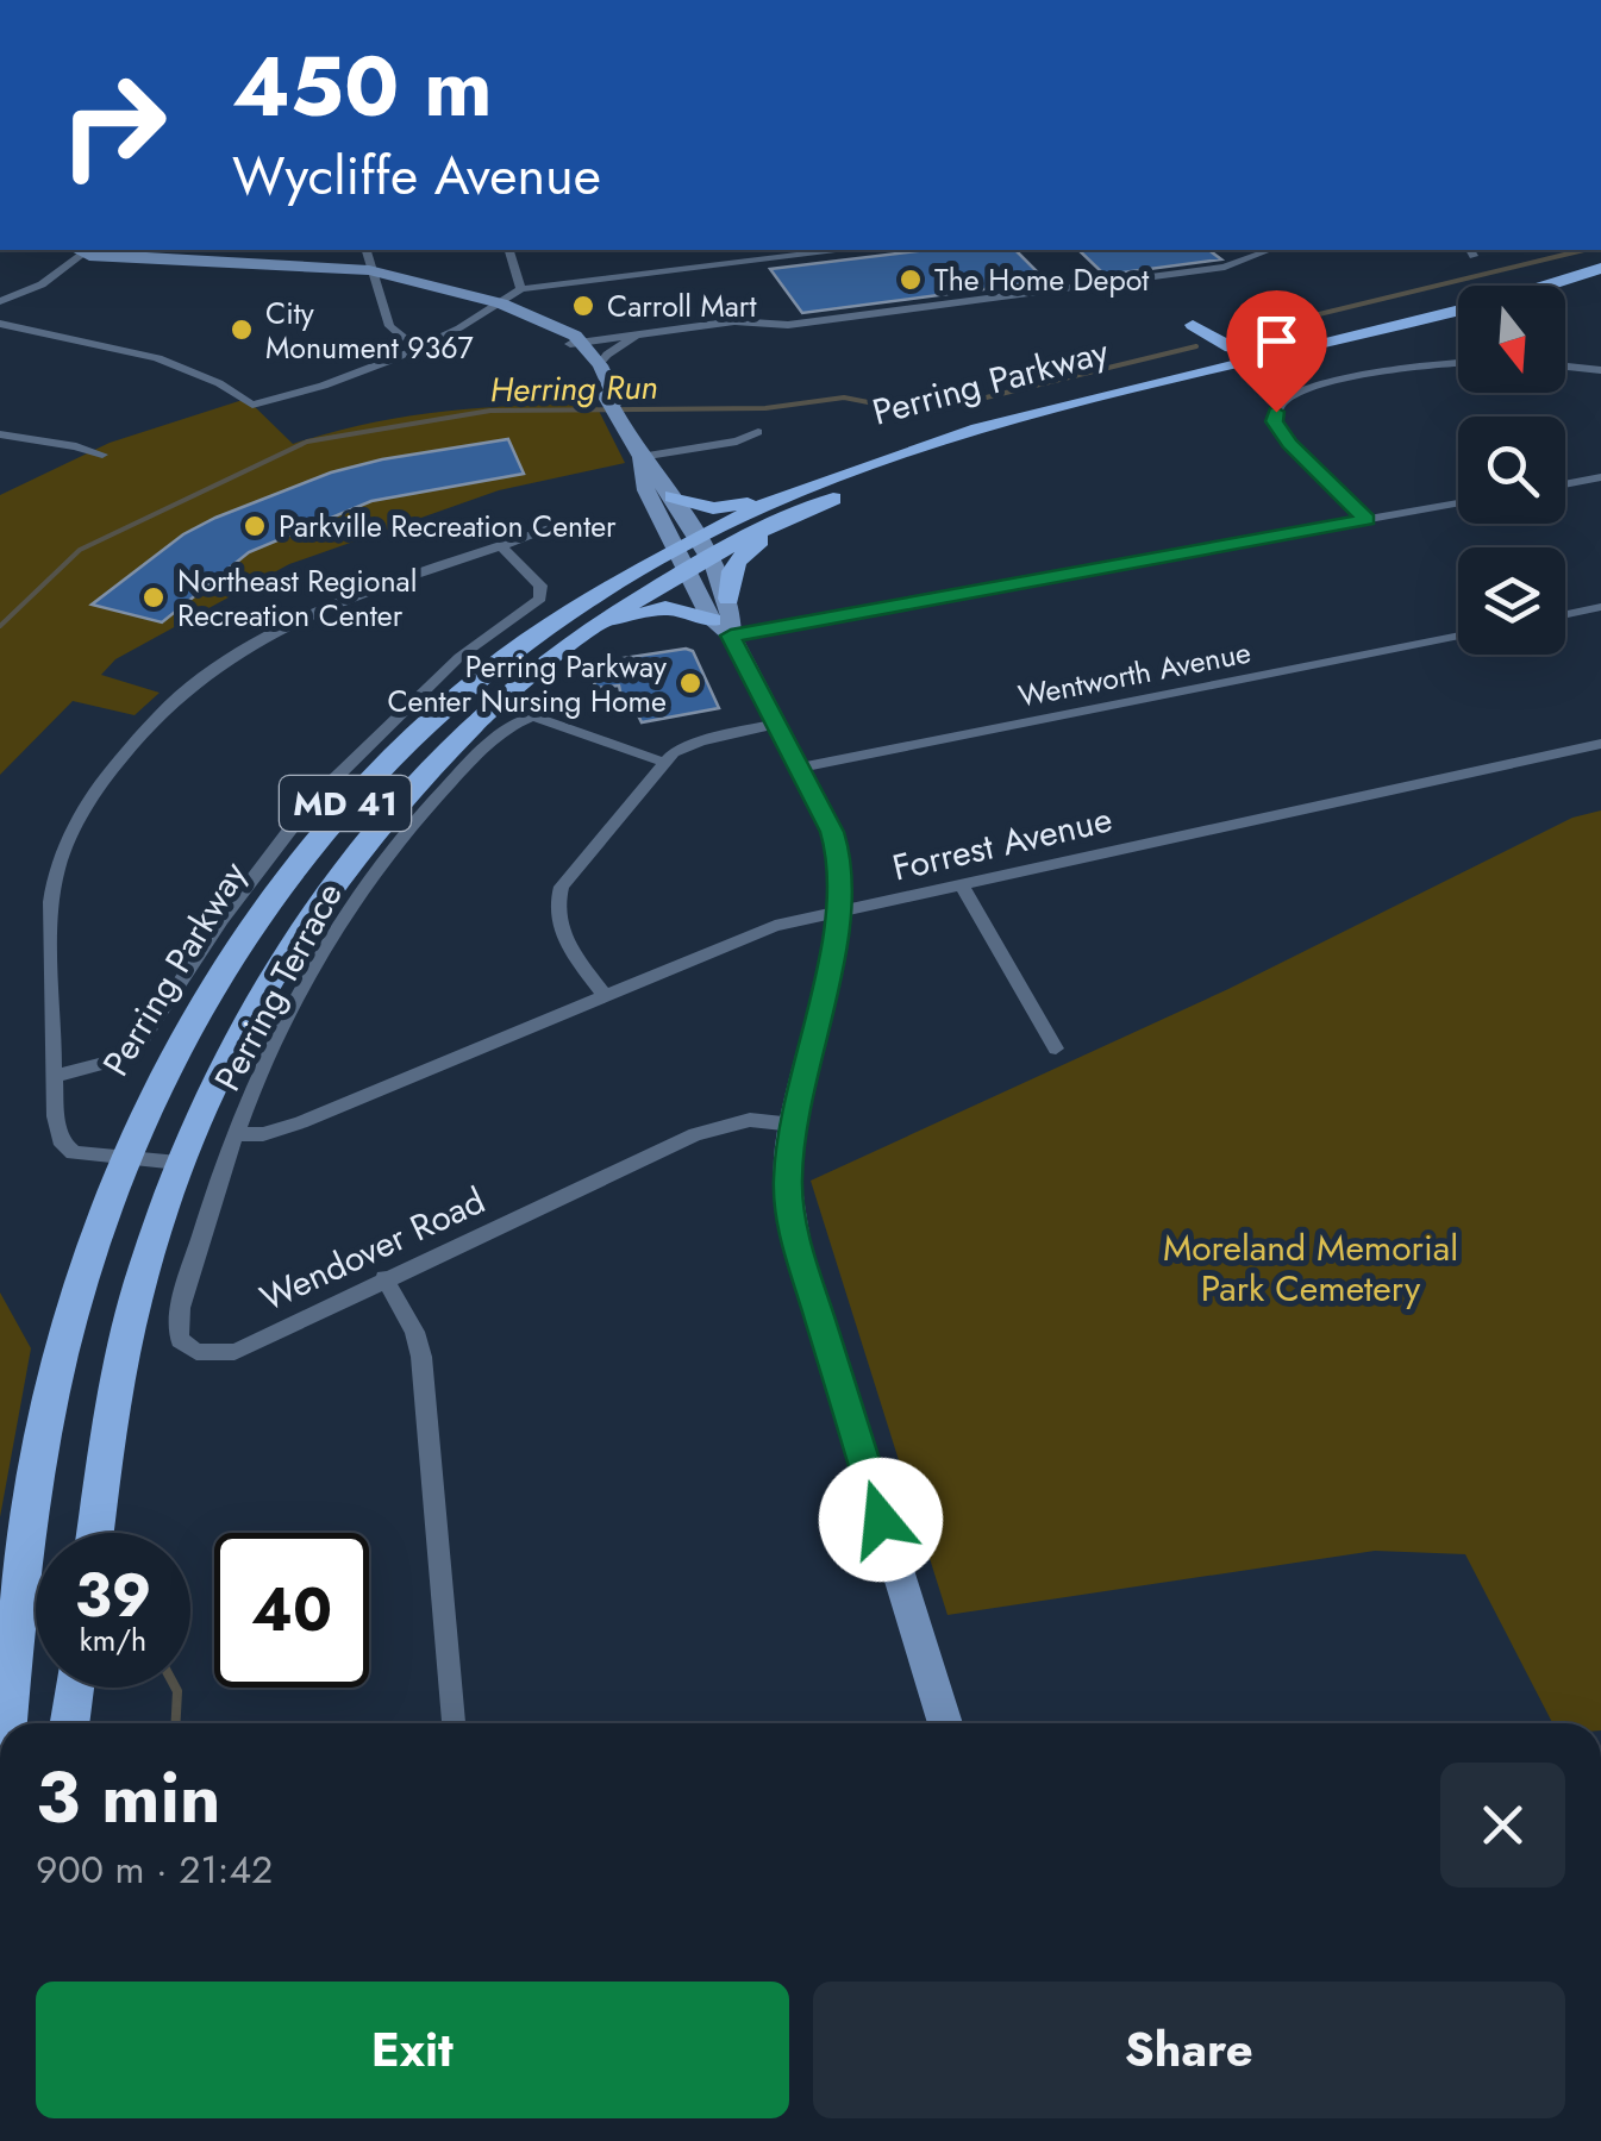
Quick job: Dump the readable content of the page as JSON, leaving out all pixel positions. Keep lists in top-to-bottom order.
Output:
{
  "streets": {
    "main road": ["Perring Parkway", "MD 41"],
    "street": [
      "Wentworth Avenue",
      "Forrest Avenue",
      "Perring Terrace",
      "Wendover Road"
    ]
  },
  "crossings": [
    ["Forrest Avenue", "Perring Terrace"],
    ["Forrest Avenue", "Wendover Road"],
    ["Perring Terrace", "Wendover Road"]
  ],
  "water": ["Herring Run"],
  "parks": ["Moreland Memorial Park Cemetery"],
  "places": [
    "The Home Depot",
    "Carroll Mart",
    "City Monument 9367",
    "Parkville Recreation Center",
    "Northeast Regional Recreation Center",
    "Perring Parkway Center Nursing Home"
  ],
  "north": "bottom",
  "page": {
    "turn": ["450 m", "Wycliffe Avenue"],
    "speed": "39 km/h",
    "limit": "40",
    "heading": ["3 min", "900 m · 21:42"],
    "buttons": ["Exit", "Share"]
  }
}
